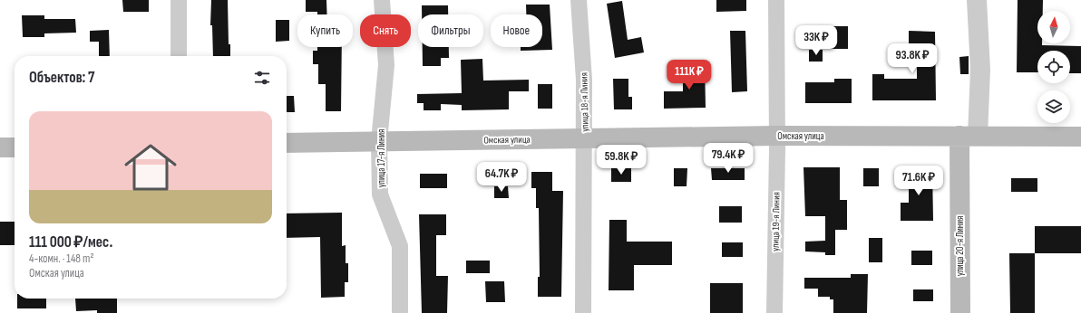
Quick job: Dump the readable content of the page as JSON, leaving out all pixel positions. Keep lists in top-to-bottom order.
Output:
{
  "streets": {
    "main road": ["Омская улица", "улица 20-я Линия"],
    "street": ["улица 18-я Линия", "улица 17-я Линия", "улица 19-я Линия"]
  },
  "crossings": [
    ["улица 18-я Линия", "Омская улица"],
    ["Омская улица", "улица 17-я Линия"],
    ["Омская улица", "улица 19-я Линия"],
    ["Омская улица", "улица 20-я Линия"]
  ],
  "north": "top",
  "page": {
    "chip": [
      "Купить",
      "Снять",
      "Фильтры",
      "Новое"
    ],
    "price": [
      "33K ₽",
      "93.8K ₽",
      "111K ₽",
      "79.4K ₽",
      "59.8K ₽",
      "64.7K ₽",
      "71.6K ₽"
    ],
    "heading": "Объектов: 7",
    "list": [
      {
        "name": "111 000 ₽/мес.",
        "note": "4-комн. · 148 m² · Омская улица"
      }
    ]
  }
}
